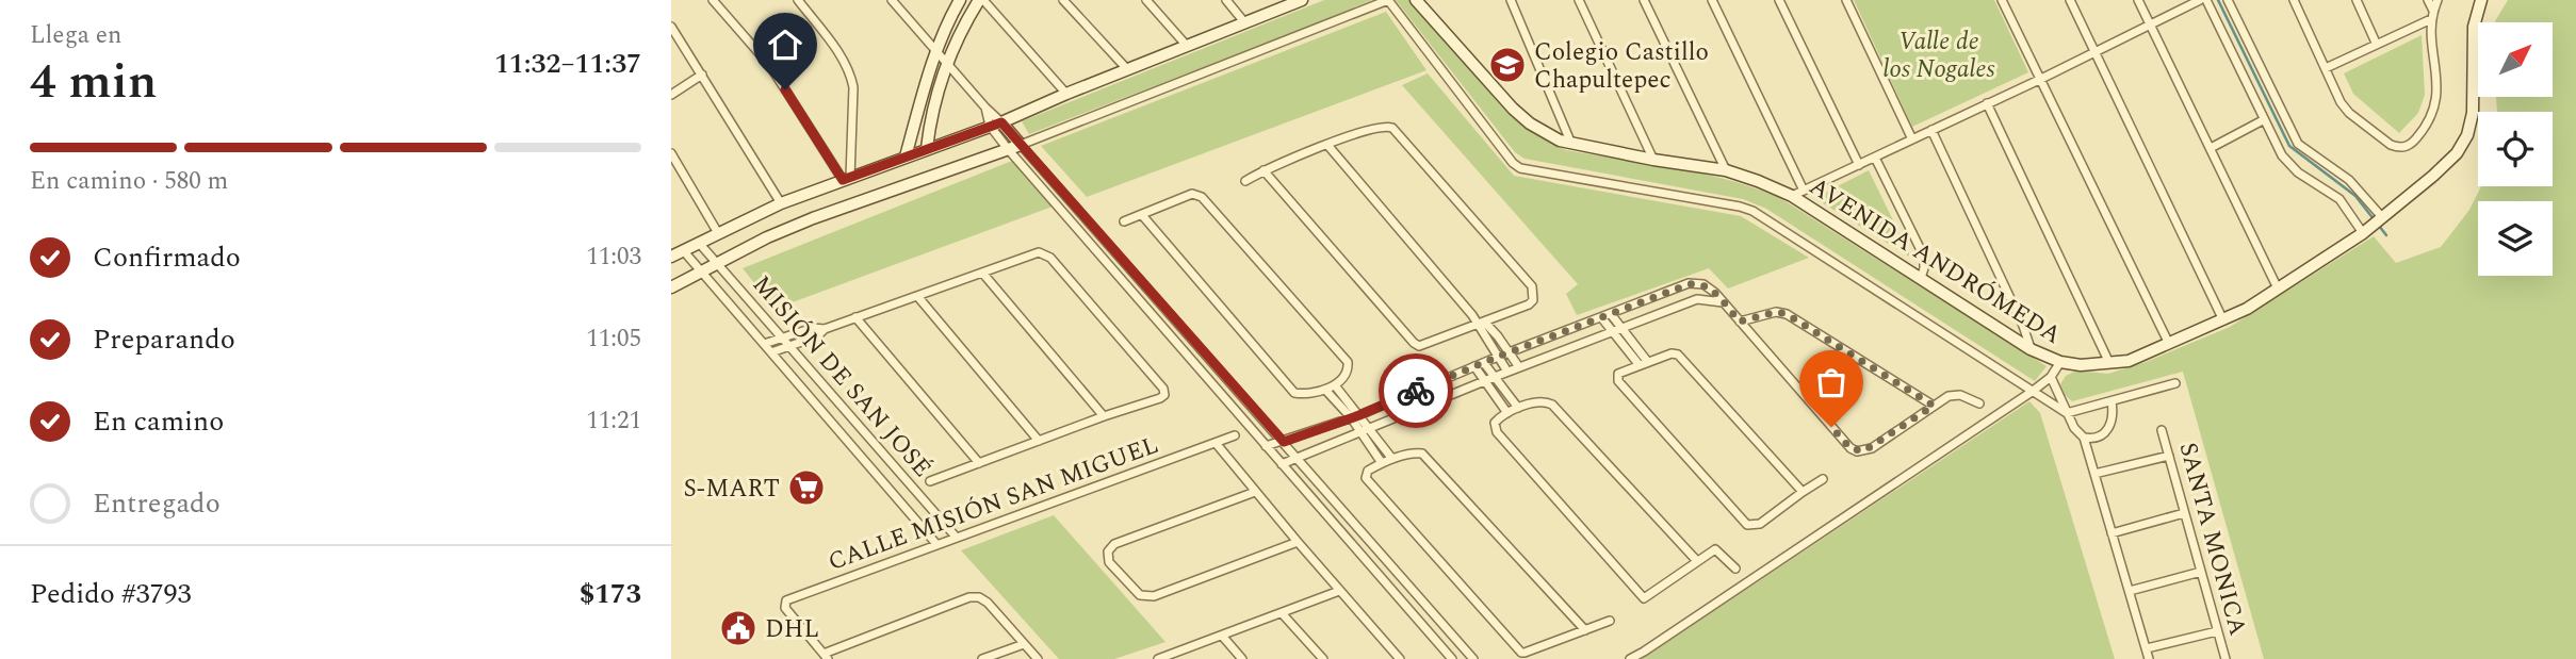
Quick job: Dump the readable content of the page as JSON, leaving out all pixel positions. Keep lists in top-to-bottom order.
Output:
{
  "streets": {
    "street": [
      "AVENIDA ANDRÓMEDA",
      "MISIÓN DE SAN JOSÉ",
      "CALLE MISIÓN SAN MIGUEL",
      "SANTA MONICA"
    ]
  },
  "crossings": [
    ["MISIÓN DE SAN JOSÉ", "CALLE MISIÓN SAN MIGUEL"]
  ],
  "parks": ["Valle de los Nogales"],
  "places": {
    "school or university": ["Colegio Castillo Chapultepec"],
    "supermarket": ["S-MART"],
    "public building": ["DHL"]
  },
  "north": "top right",
  "page": {
    "heading": ["4 min", "Llega en", "11:32–11:37"],
    "panel": ["Pedido #3793", "$173"],
    "bar": "En camino · 580 m",
    "list": [
      ["Confirmado", "11:03"],
      ["Preparando", "11:05"],
      ["En camino", "11:21"],
      "Entregado"
    ]
  }
}
